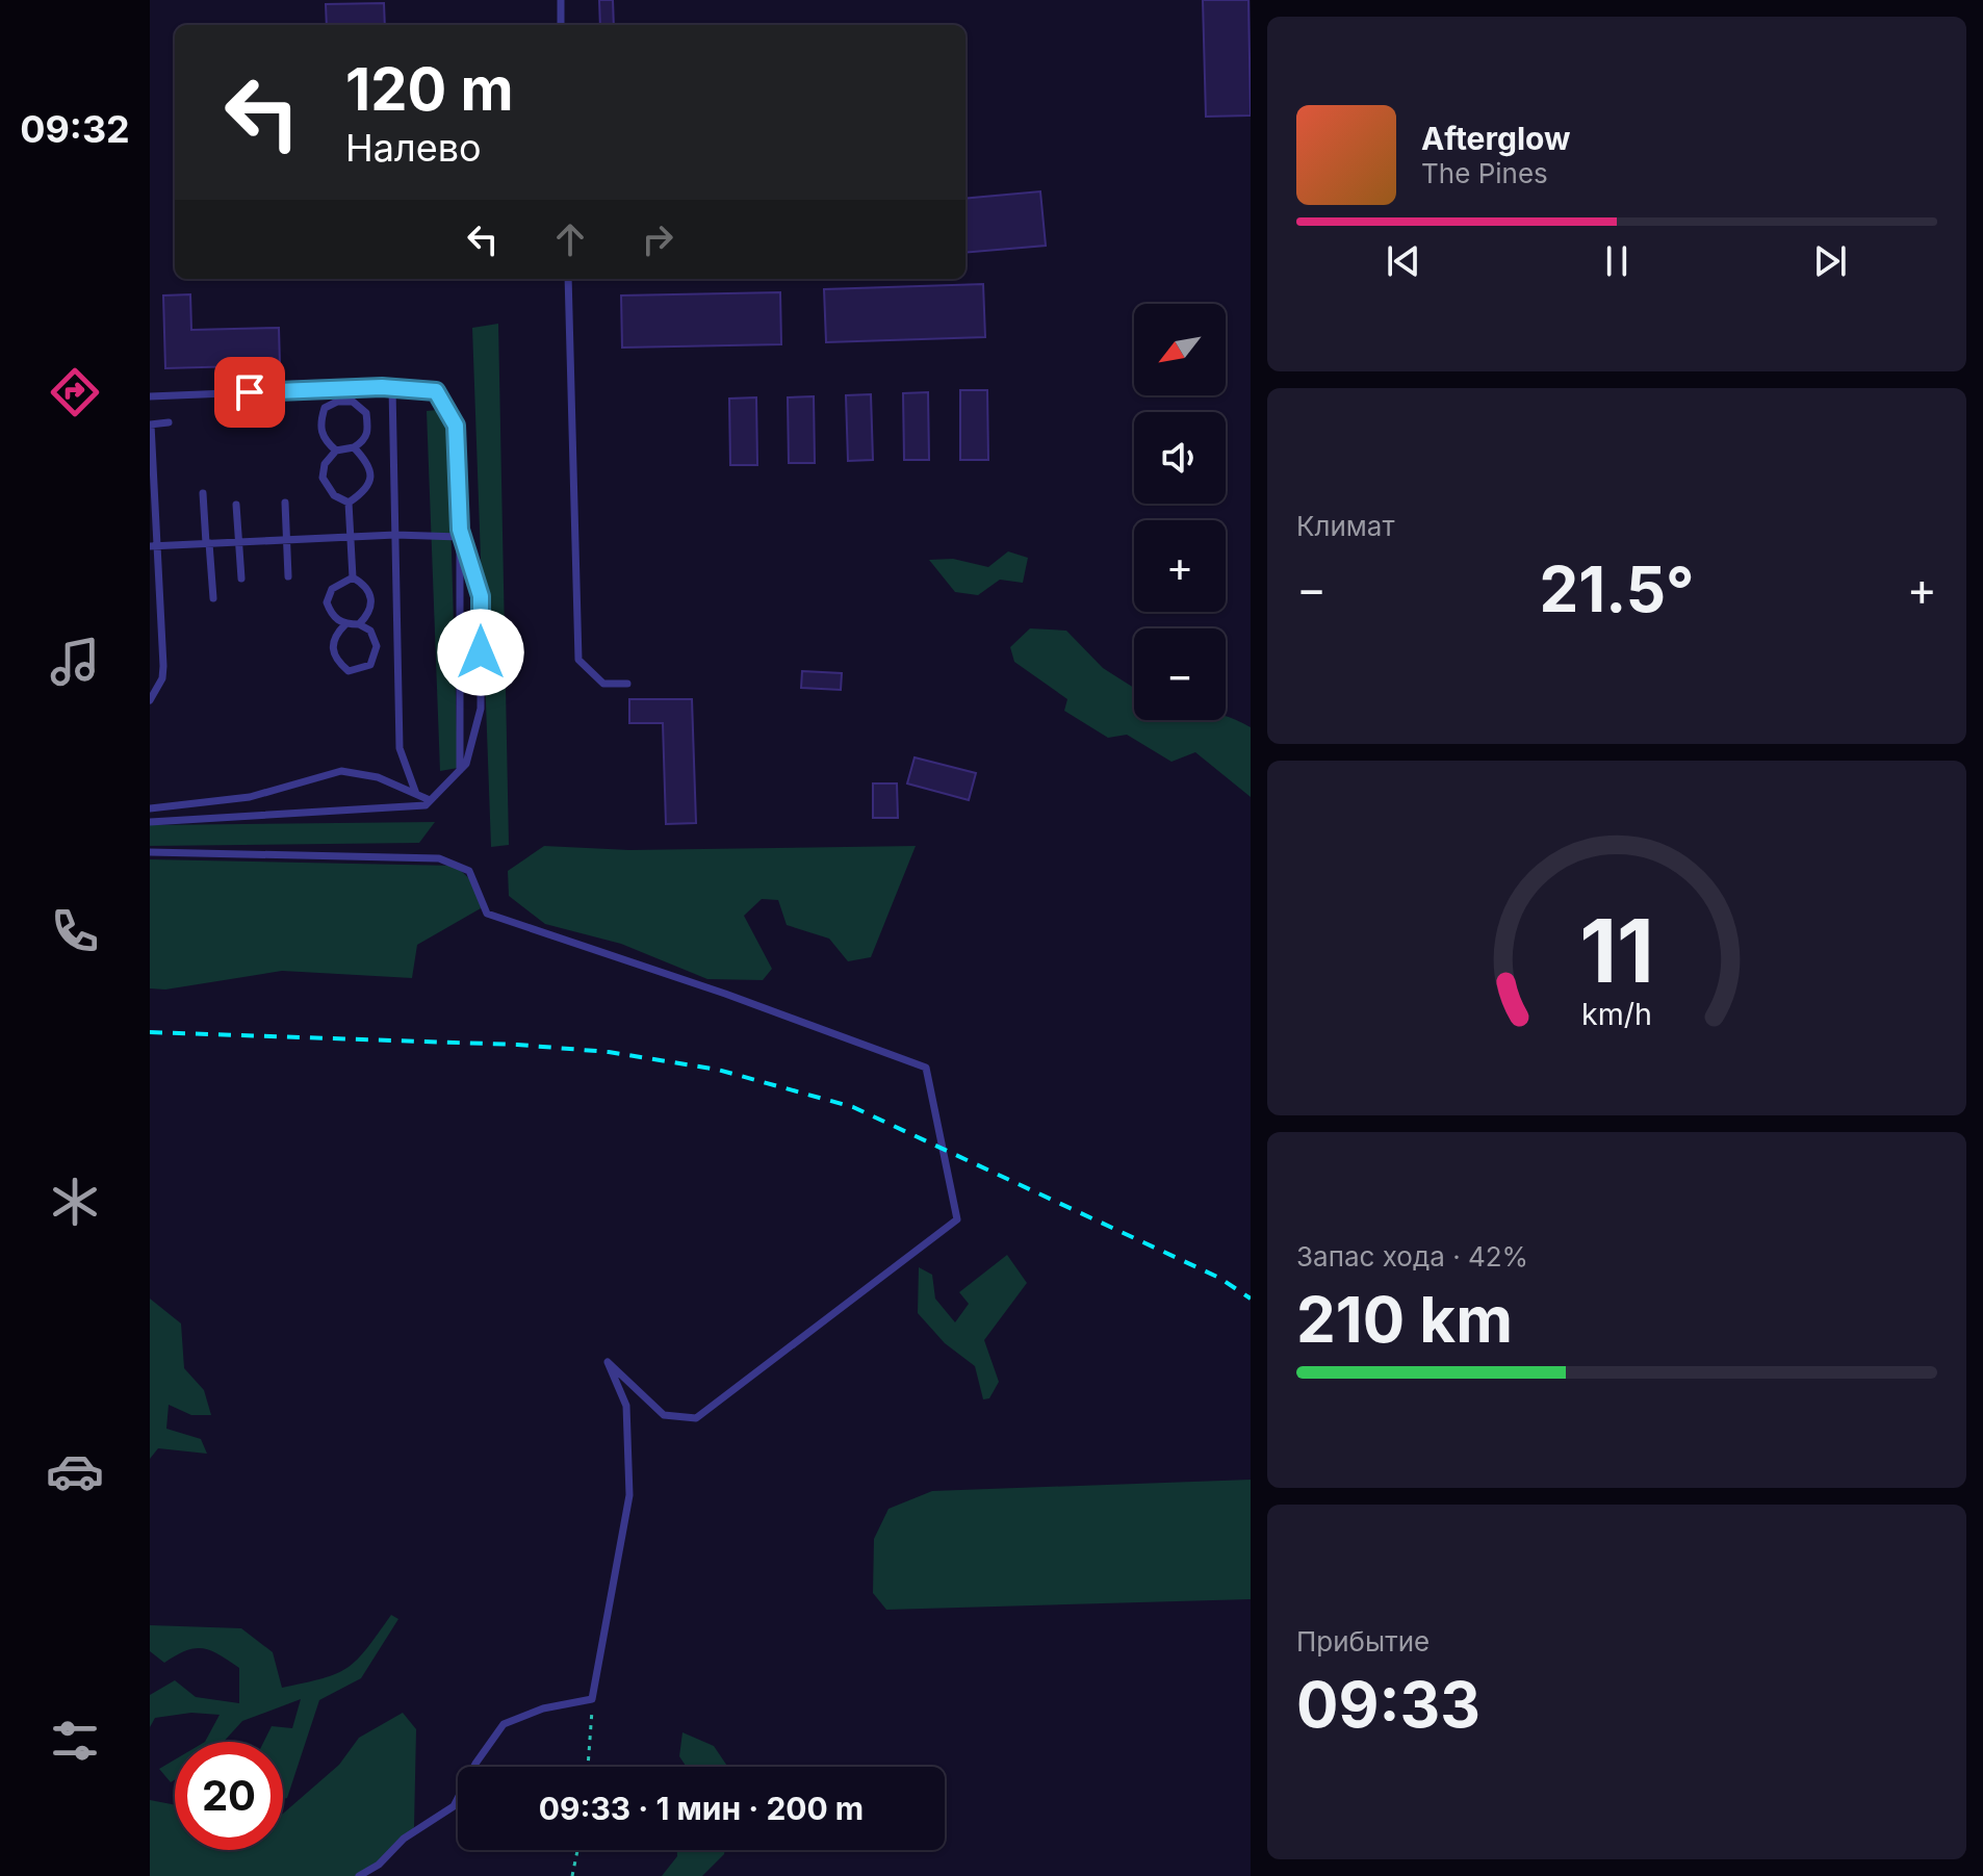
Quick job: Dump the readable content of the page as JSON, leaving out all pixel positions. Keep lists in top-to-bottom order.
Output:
{
  "north": "bottom left",
  "page": {
    "tabs": "09:32",
    "turn": ["120 m", "Налево"],
    "song": ["Afterglow", "The Pines"],
    "map_buttons": ["+", "−"],
    "tile": [
      "Климат",
      ["Запас хода · 42%", "210 km"],
      ["Прибытие", "09:33"]
    ],
    "heat": ["−", "21.5°", "+"],
    "limit": "20",
    "trip": "09:33 · 1 мин · 200 m",
    "gauge": ["11", "km/h"]
  }
}
